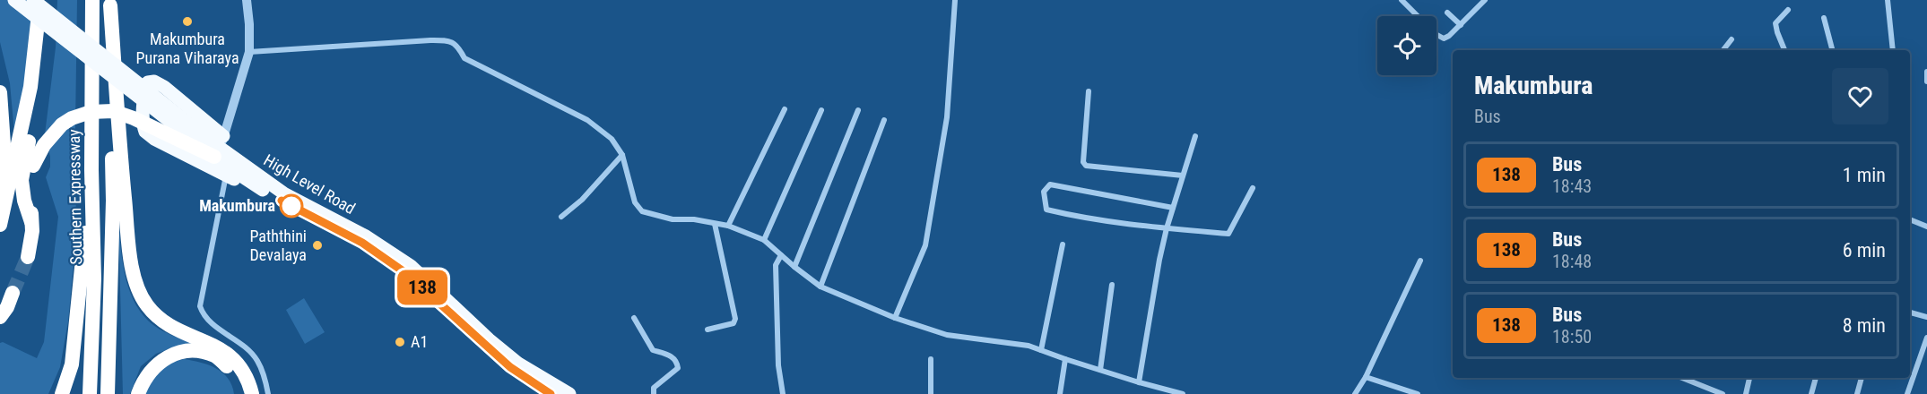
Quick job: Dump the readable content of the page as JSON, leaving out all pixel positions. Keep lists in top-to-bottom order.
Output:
{
  "streets": {
    "highway": ["High Level Road", "Southern Expressway"]
  },
  "places": [
    "Makumbura Purana Viharaya",
    "Makumbura",
    "Paththini Devalaya",
    "A1"
  ],
  "lines": ["bus line 138"],
  "page": {
    "on_map": "138",
    "heading": ["Makumbura", "Bus"],
    "list": [
      {
        "mark": "138",
        "name": "Bus",
        "note": "18:43",
        "value": "1 min"
      },
      {
        "mark": "138",
        "name": "Bus",
        "note": "18:48",
        "value": "6 min"
      },
      {
        "mark": "138",
        "name": "Bus",
        "note": "18:50",
        "value": "8 min"
      }
    ]
  }
}
